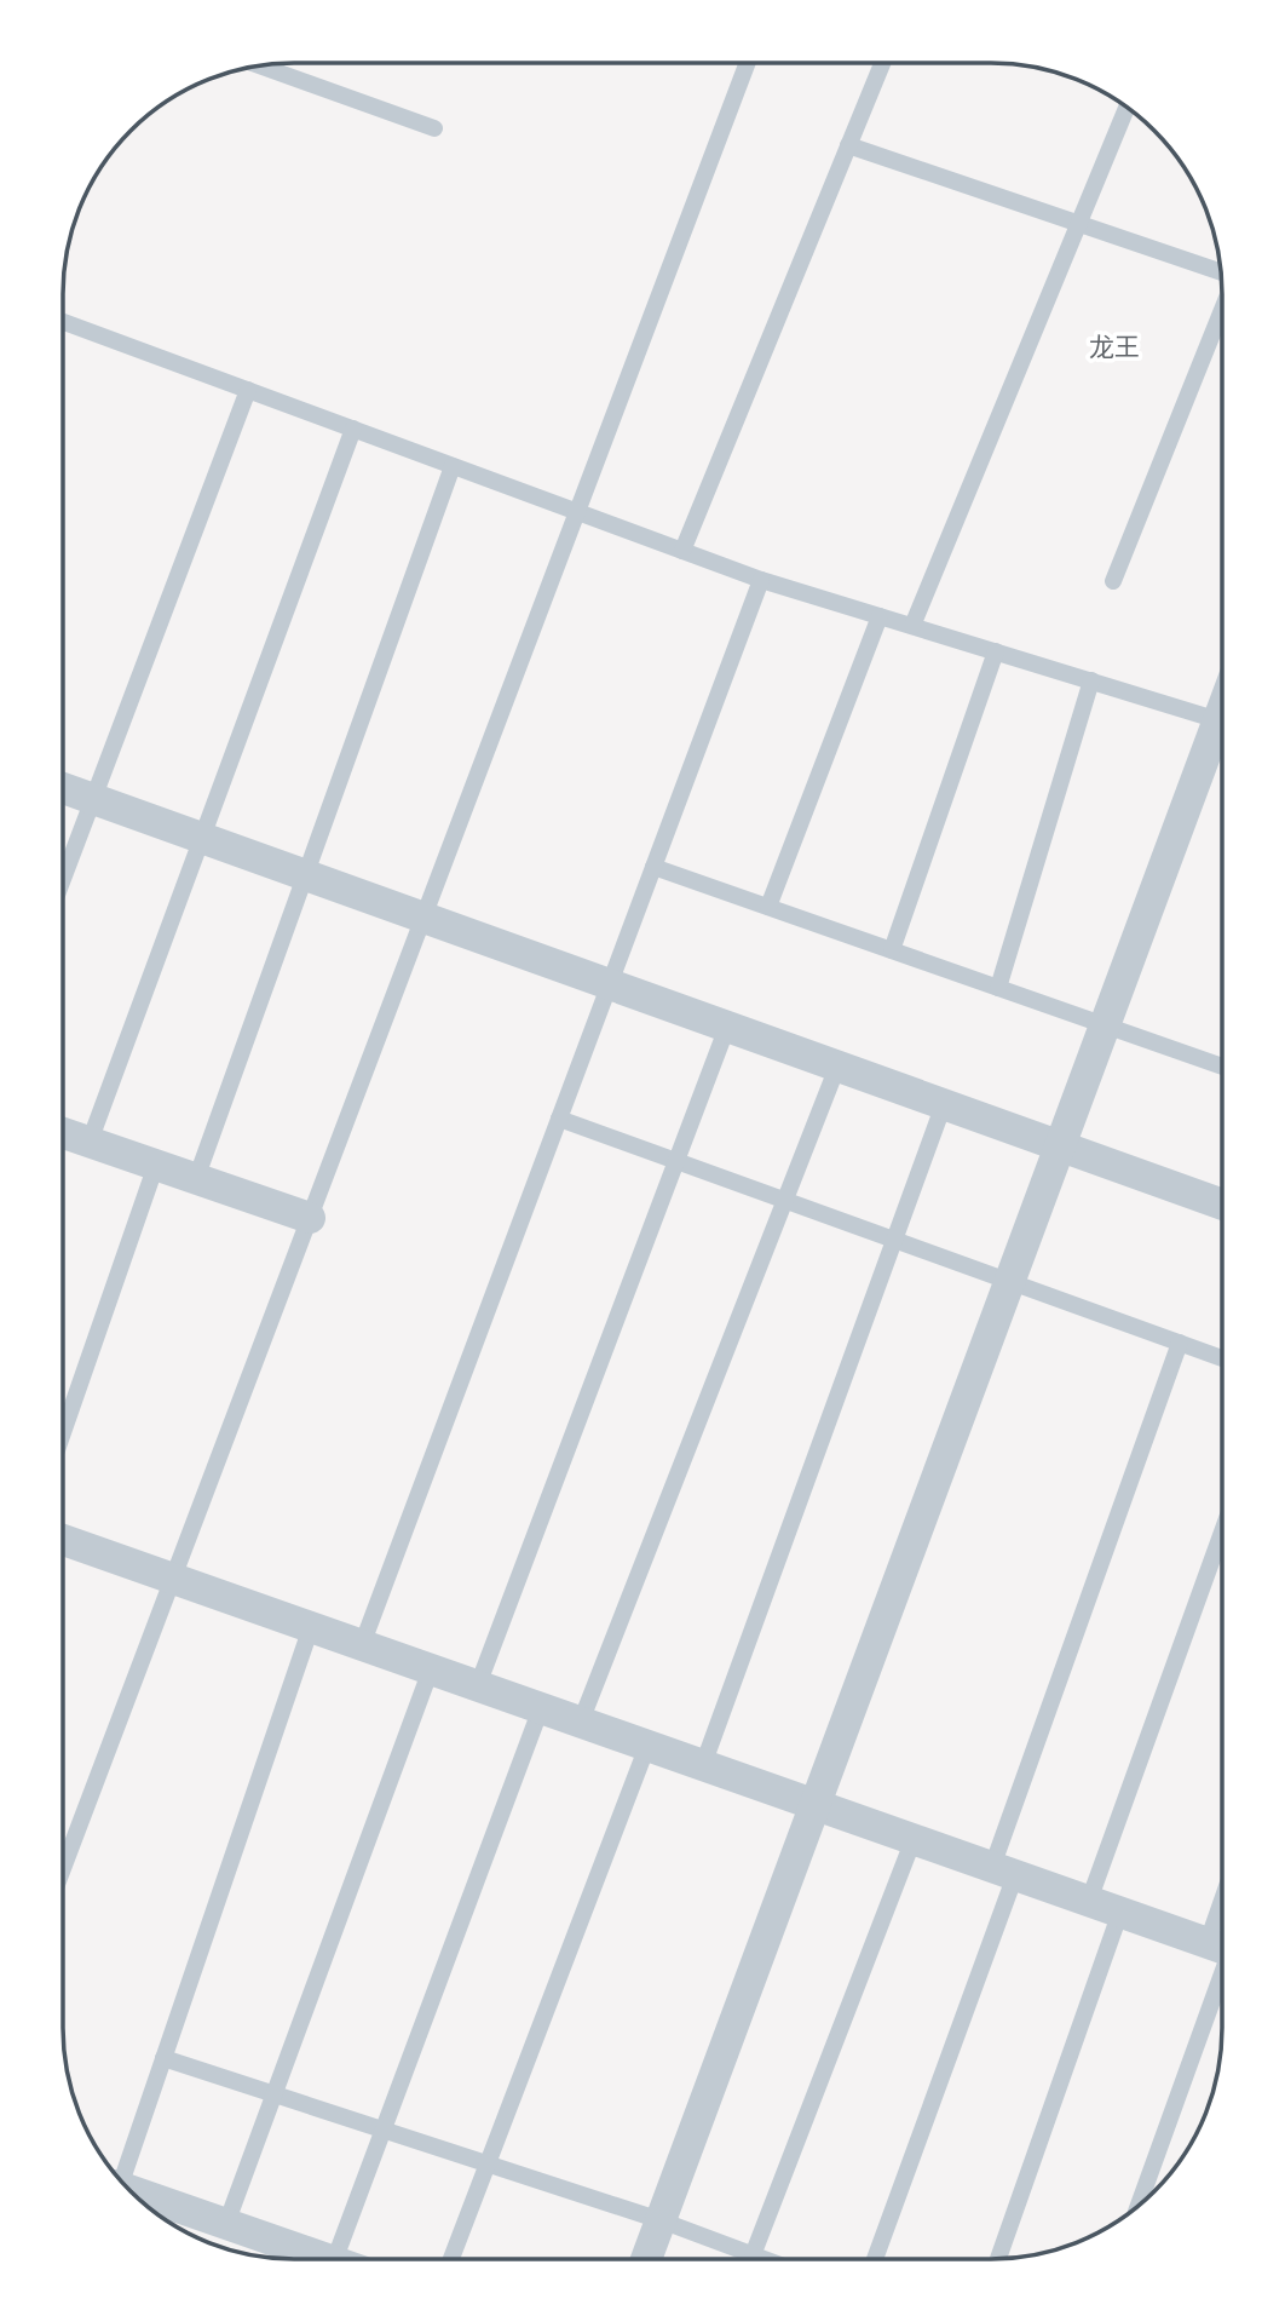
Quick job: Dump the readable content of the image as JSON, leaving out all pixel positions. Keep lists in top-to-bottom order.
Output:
{
  "districts": ["龙王"]
}
